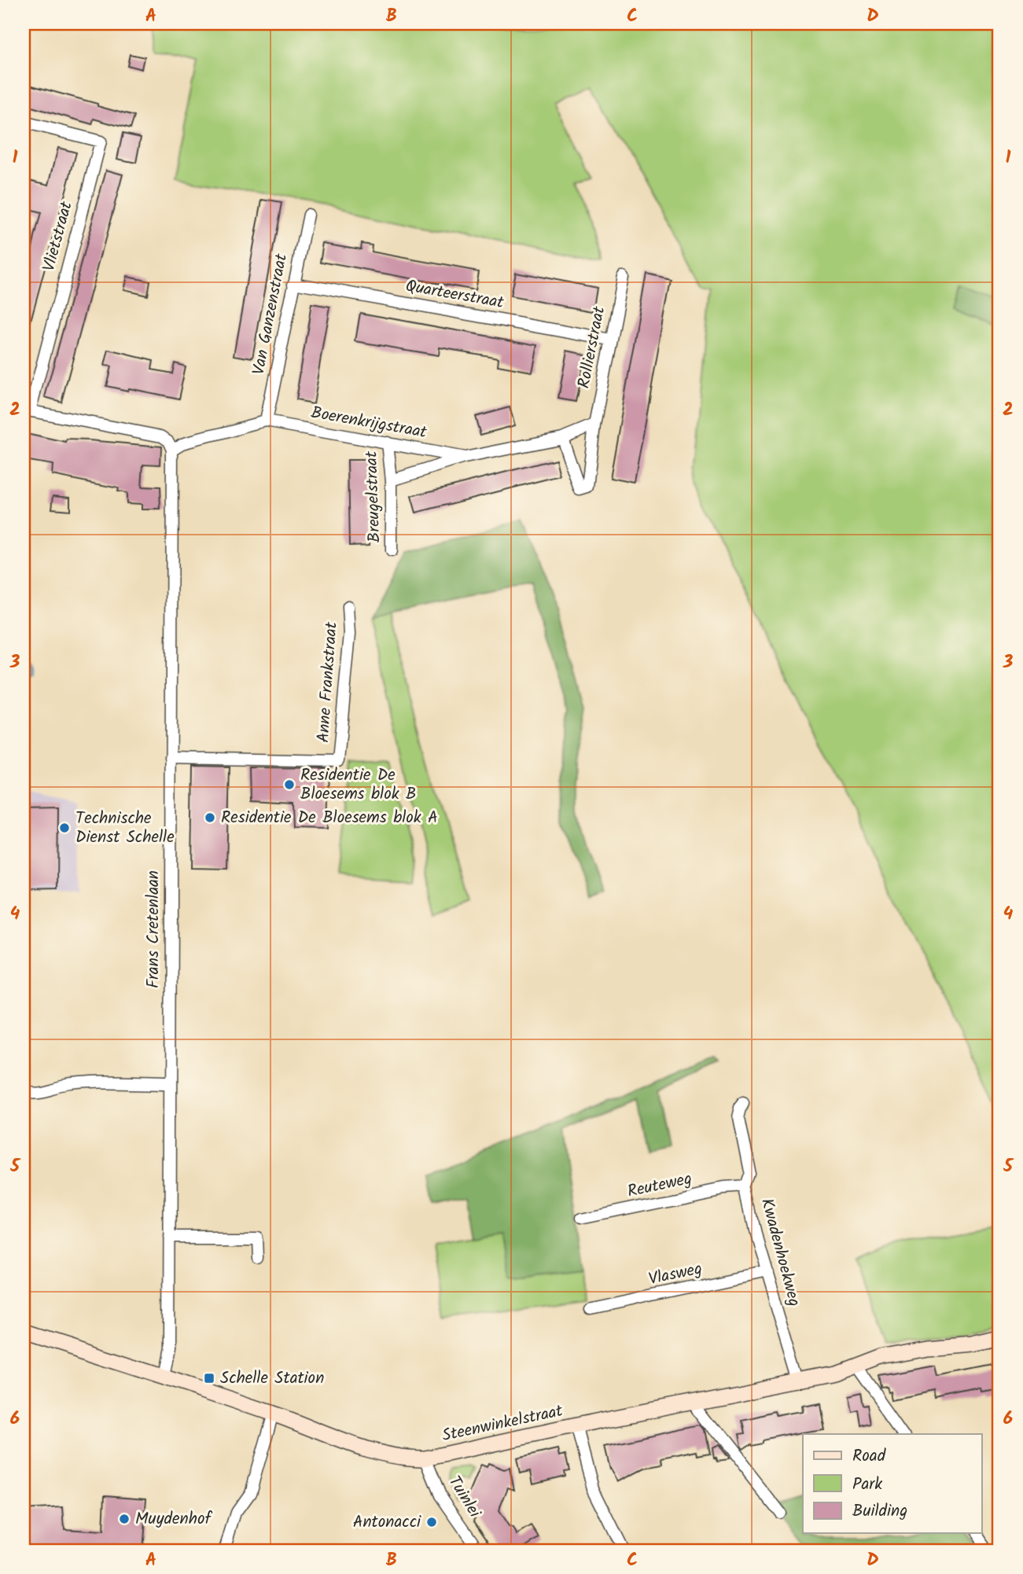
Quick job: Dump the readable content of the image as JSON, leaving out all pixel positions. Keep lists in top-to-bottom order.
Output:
{
  "streets": {
    "street": [
      "Vlietstraat",
      "Quarteerstraat",
      "Van Ganzenstraat",
      "Rollierstraat",
      "Boerenkrijgstraat",
      "Breugelstraat",
      "Anne Frankstraat",
      "Frans Cretenlaan",
      "Reuteweg",
      "Kwadenhoekweg",
      "Vlasweg",
      "Steenwinkelstraat",
      "Tuinlei"
    ]
  },
  "crossings": [
    ["Quarteerstraat", "Van Ganzenstraat"],
    ["Quarteerstraat", "Rollierstraat"],
    ["Van Ganzenstraat", "Boerenkrijgstraat"],
    ["Rollierstraat", "Boerenkrijgstraat"],
    ["Boerenkrijgstraat", "Breugelstraat"],
    ["Boerenkrijgstraat", "Frans Cretenlaan"],
    ["Anne Frankstraat", "Frans Cretenlaan"],
    ["Frans Cretenlaan", "Steenwinkelstraat"],
    ["Reuteweg", "Kwadenhoekweg"],
    ["Kwadenhoekweg", "Vlasweg"],
    ["Kwadenhoekweg", "Steenwinkelstraat"],
    ["Steenwinkelstraat", "Tuinlei"]
  ],
  "places": {
    "other": [
      "Residentie De Bloesems blok B",
      "Residentie De Bloesems blok A",
      "Technische Dienst Schelle",
      "Muydenhof",
      "Antonacci"
    ],
    "transit": ["Schelle Station"]
  },
  "legend": ["Road", "Park", "Building"],
  "grid": {
    "columns": [
      "A",
      "B",
      "C",
      "D"
    ],
    "rows": [
      "1",
      "2",
      "3",
      "4",
      "5",
      "6"
    ]
  }
}
